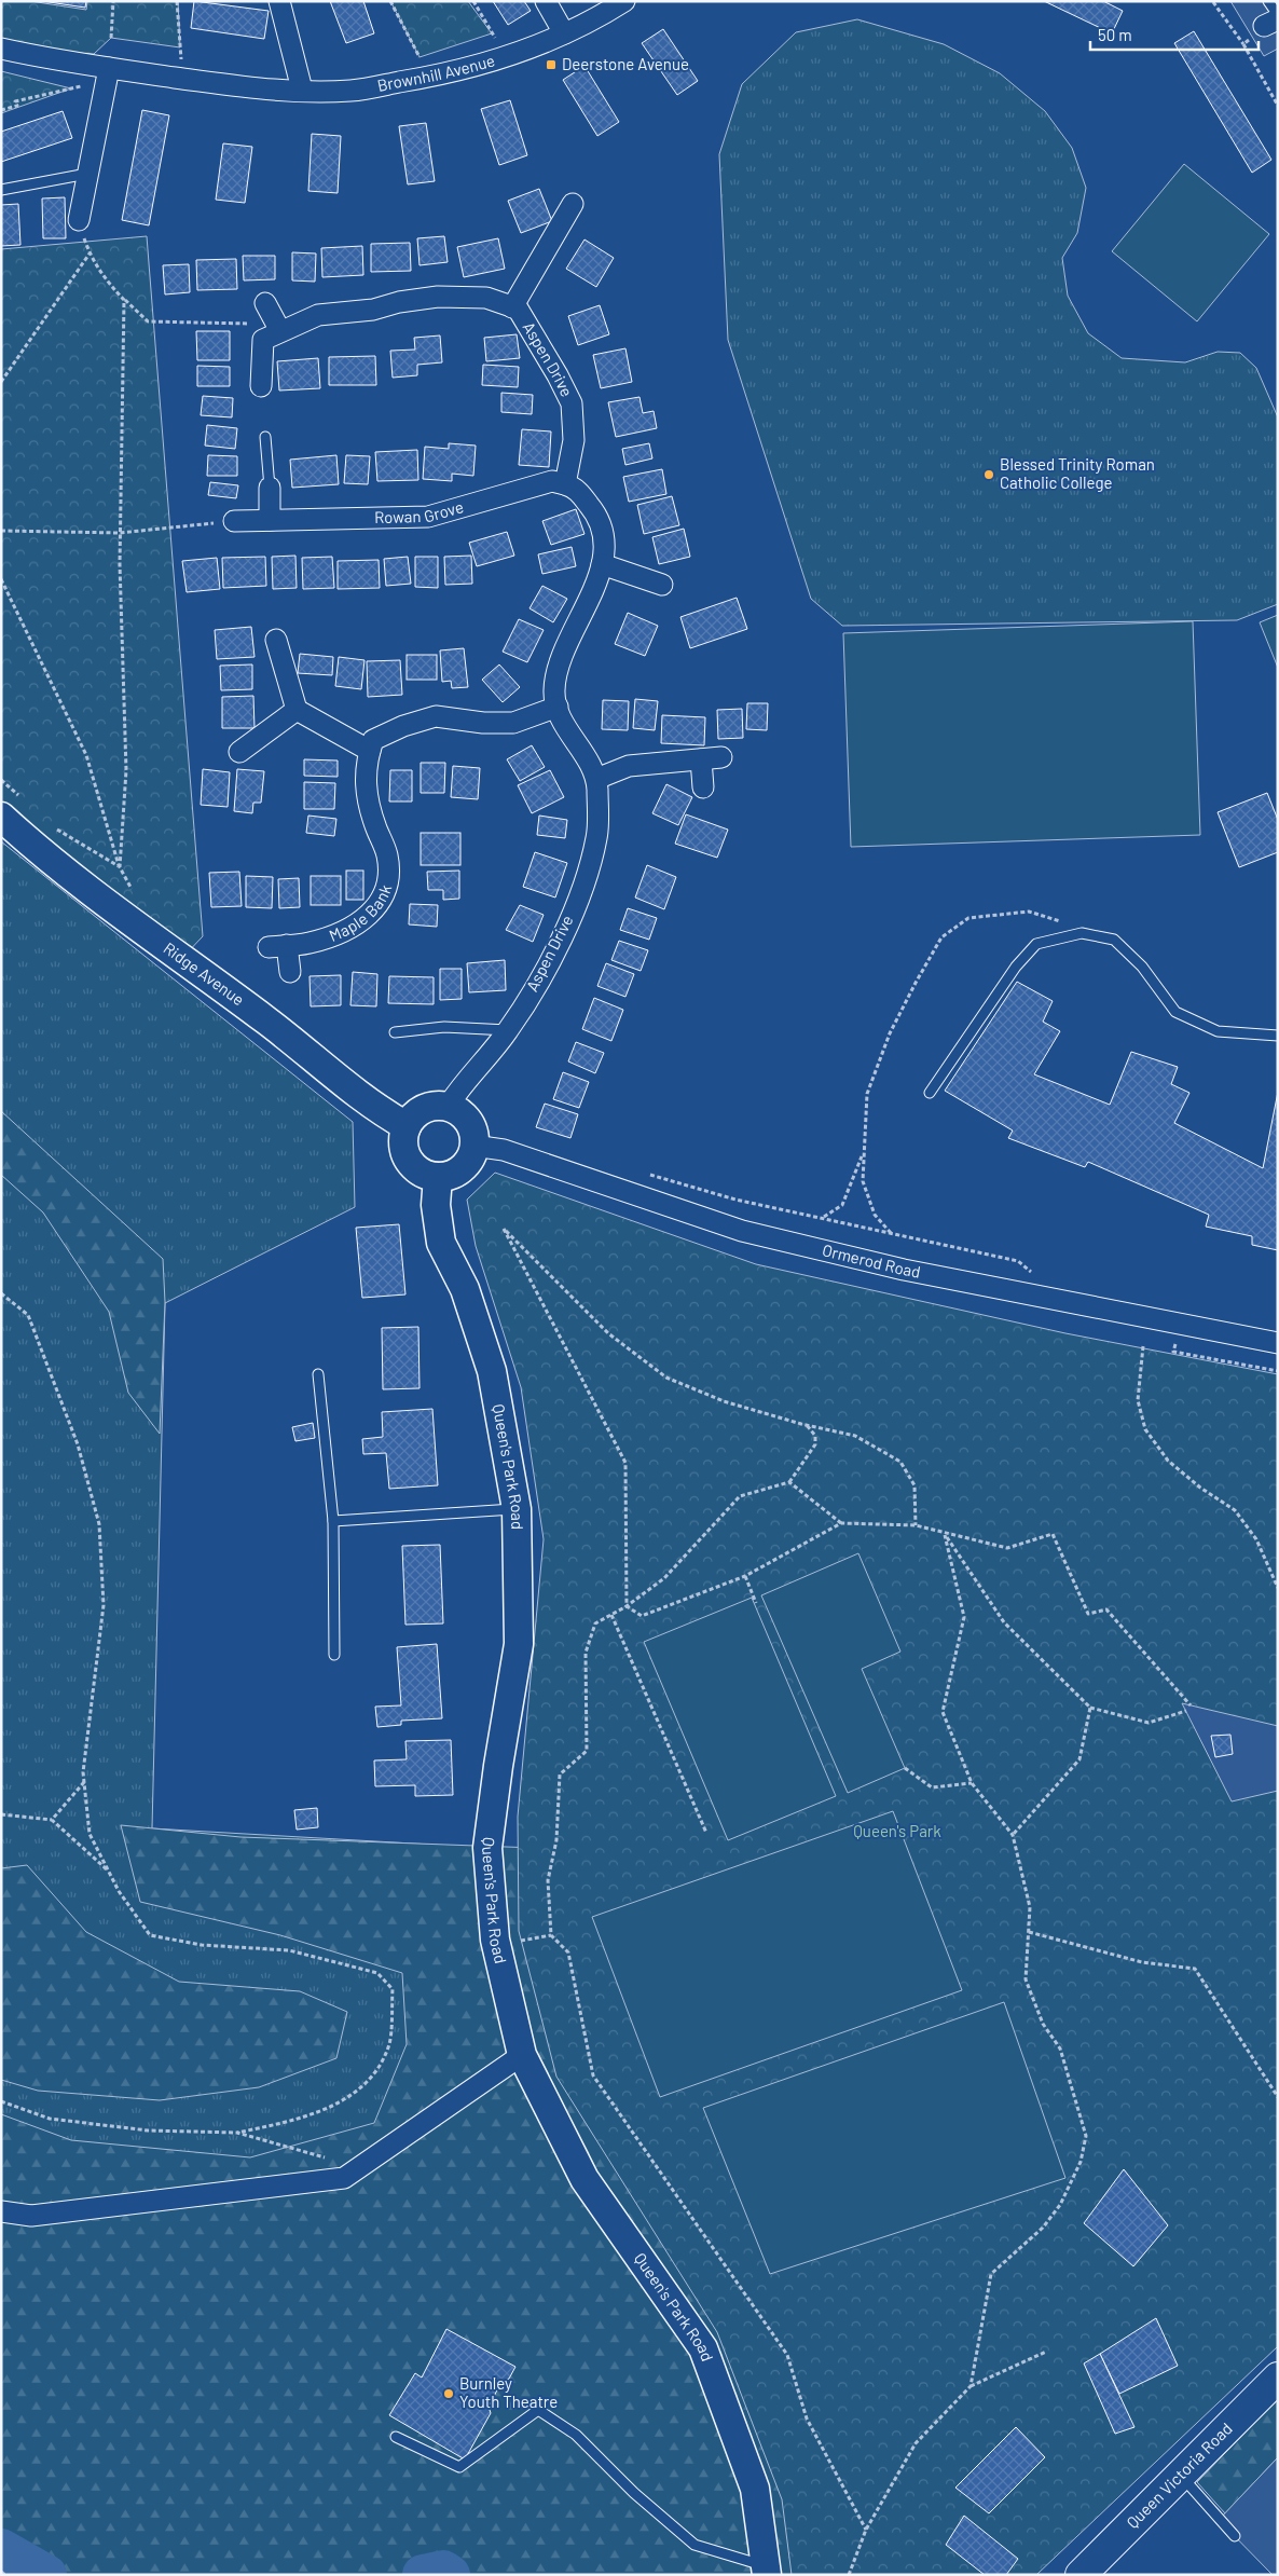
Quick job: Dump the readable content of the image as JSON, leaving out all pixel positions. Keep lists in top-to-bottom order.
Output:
{
  "streets": {
    "highway": ["Queen Victoria Road"],
    "street": [
      "Brownhill Avenue",
      "Aspen Drive",
      "Rowan Grove",
      "Maple Bank",
      "Ridge Avenue",
      "Ormerod Road",
      "Queen's Park Road"
    ]
  },
  "crossings": [
    ["Aspen Drive", "Rowan Grove"],
    ["Aspen Drive", "Ridge Avenue"],
    ["Aspen Drive", "Ormerod Road"],
    ["Aspen Drive", "Queen's Park Road"],
    ["Ridge Avenue", "Ormerod Road"],
    ["Ridge Avenue", "Queen's Park Road"],
    ["Ormerod Road", "Queen's Park Road"]
  ],
  "parks": ["Queen's Park"],
  "places": {
    "transit": ["Deerstone Avenue"],
    "other": ["Blessed Trinity Roman Catholic College", "Burnley Youth Theatre"]
  },
  "scale_bar": "50 m"
}
